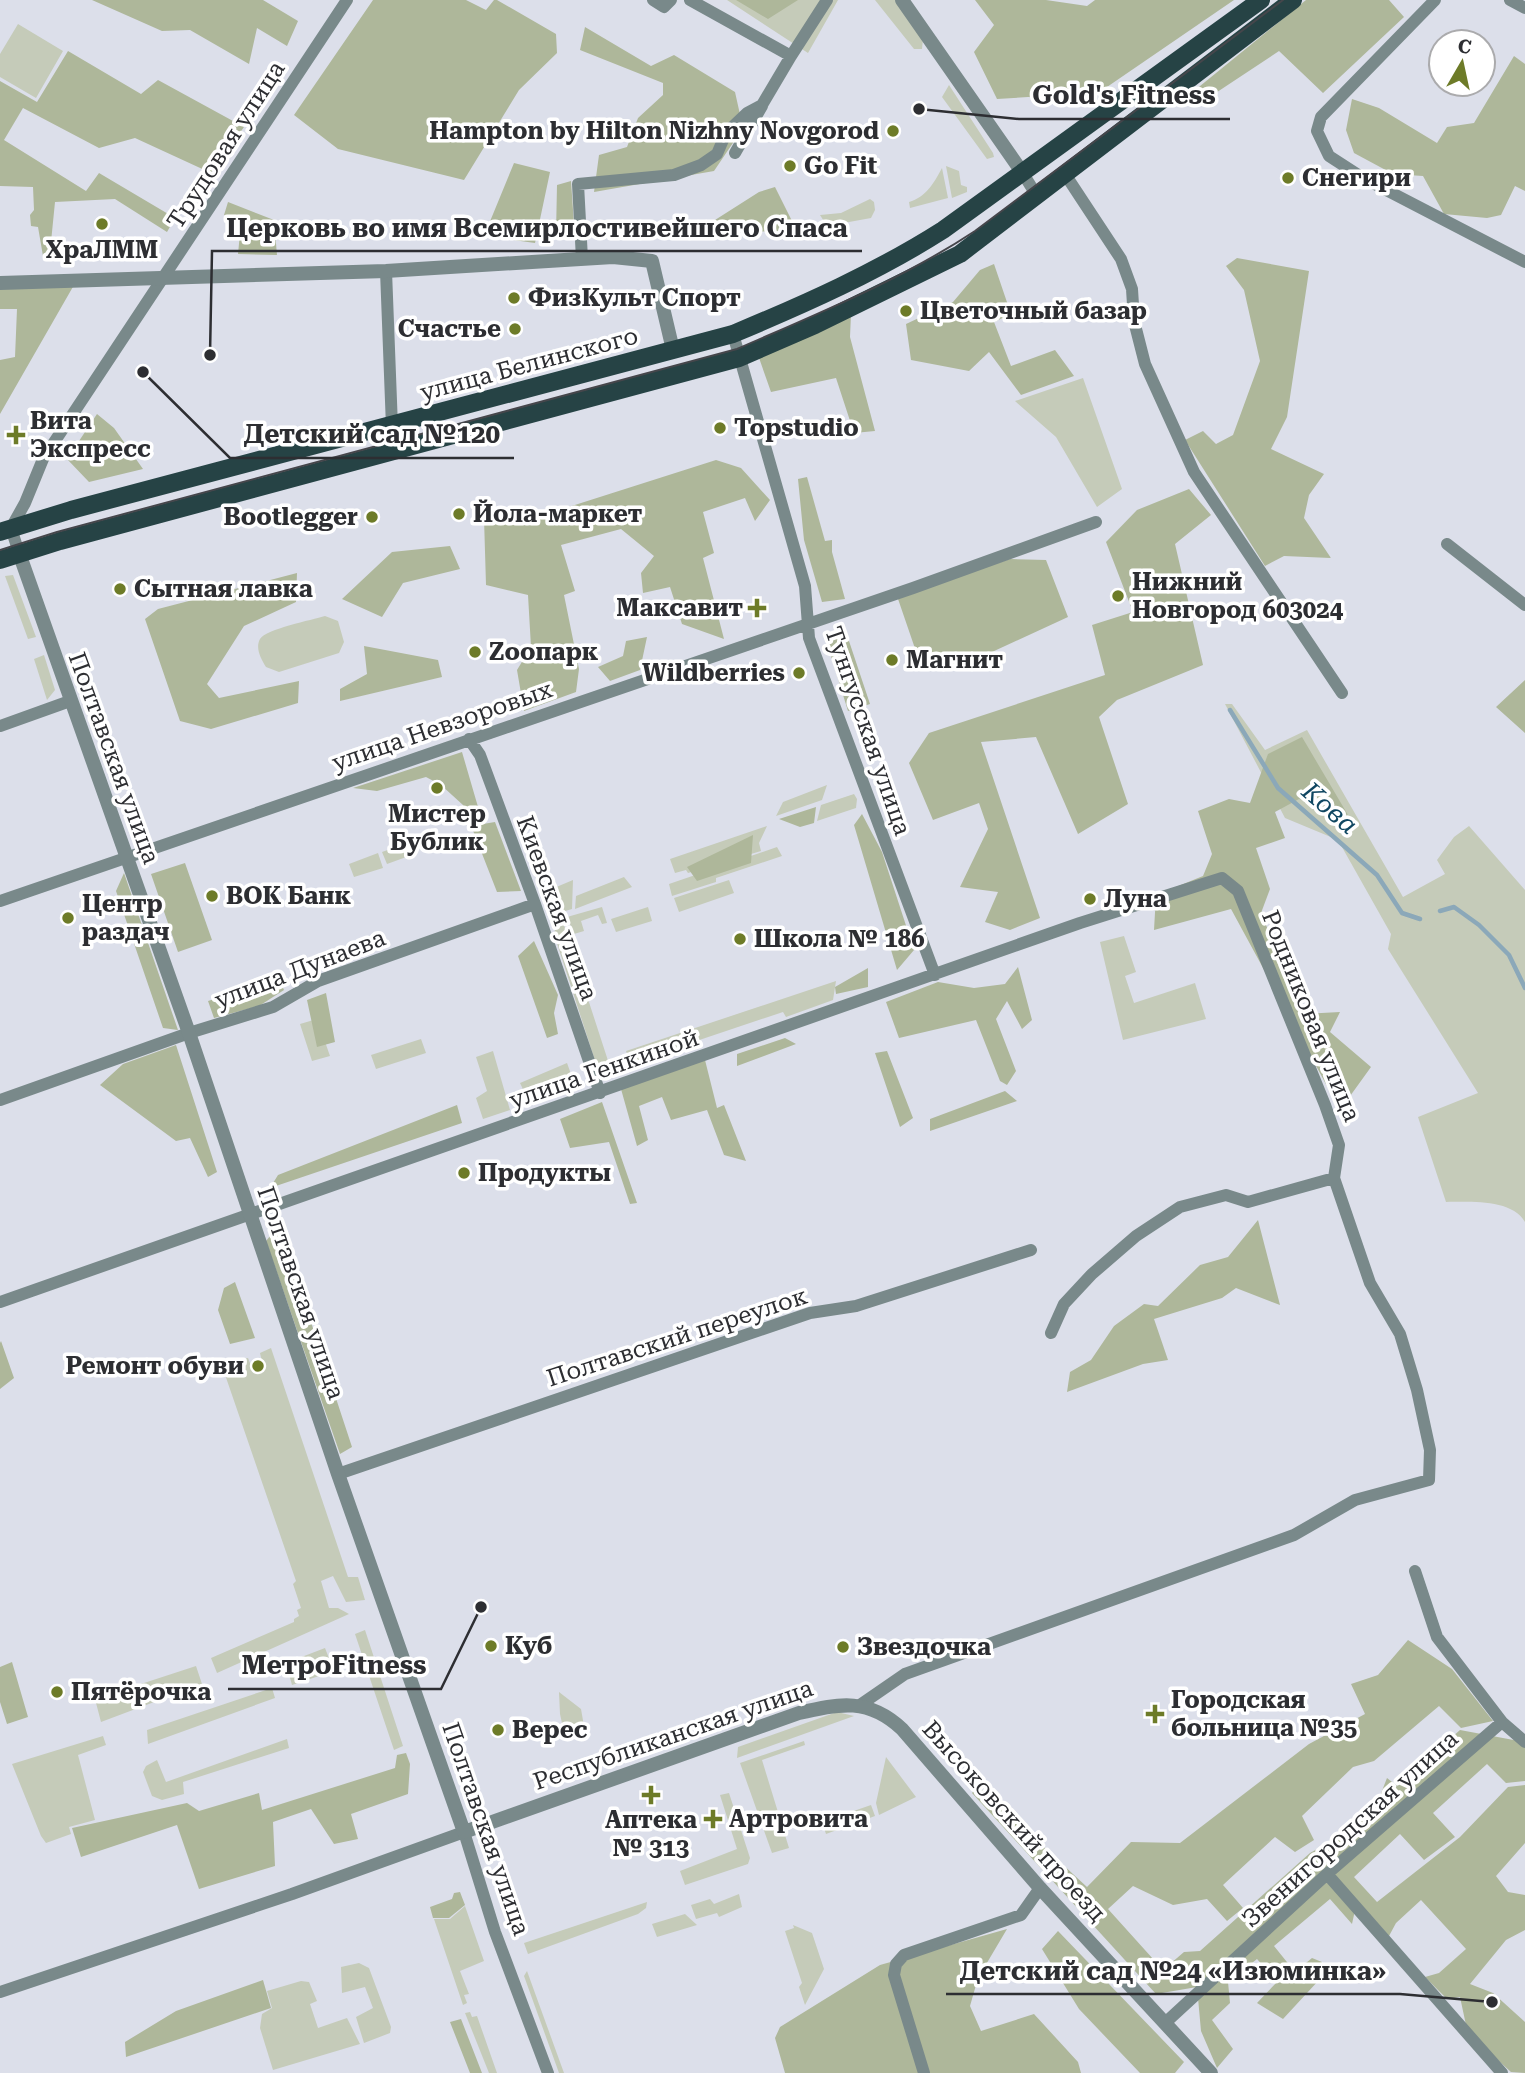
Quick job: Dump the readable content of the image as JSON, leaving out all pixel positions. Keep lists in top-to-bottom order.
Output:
{
  "streets": {
    "main road": ["улица Белинского"],
    "street": [
      "Трудовая улица",
      "улица Невзоровых",
      "Тунгусская улица",
      "Полтавская улица",
      "Киевская улица",
      "улица Дунаева",
      "Родниковая улица",
      "улица Генкиной",
      "Полтавский переулок",
      "Республиканская улица",
      "Высоковский проезд",
      "Звенигородская улица"
    ]
  },
  "crossings": [
    ["Трудовая улица", "улица Белинского"],
    ["Трудовая улица", "Полтавская улица"],
    ["улица Белинского", "Тунгусская улица"],
    ["улица Белинского", "Полтавская улица"],
    ["улица Невзоровых", "Тунгусская улица"],
    ["улица Невзоровых", "Полтавская улица"],
    ["улица Невзоровых", "Киевская улица"],
    ["Тунгусская улица", "улица Генкиной"],
    ["Полтавская улица", "улица Дунаева"],
    ["Полтавская улица", "улица Генкиной"],
    ["Полтавская улица", "Полтавский переулок"],
    ["Полтавская улица", "Республиканская улица"],
    ["Киевская улица", "улица Дунаева"],
    ["Киевская улица", "улица Генкиной"],
    ["Родниковая улица", "улица Генкиной"],
    ["Родниковая улица", "Республиканская улица"],
    ["Родниковая улица", "Высоковский проезд"],
    ["Республиканская улица", "Высоковский проезд"],
    ["Высоковский проезд", "Звенигородская улица"]
  ],
  "water": ["Кова"],
  "places": {
    "other": [
      "Gold's Fitness",
      "Hampton by Hilton Nizhny Novgorod",
      "Go Fit",
      "Снегири",
      "ХраЛММ",
      "ФизКульт Спорт",
      "Цветочный базар",
      "Счастье",
      "Церковь во имя Всемирлостивейшего Спаса",
      "Детский сад №120",
      "Topstudio",
      "Йола-маркет",
      "Bootlegger",
      "Сытная лавка",
      "Нижний Новгород 603024",
      "Zooпарк",
      "Магнит",
      "Wildberries",
      "Мистер Бублик",
      "ВОК Банк",
      "Луна",
      "Центр раздач",
      "Школа № 186",
      "Продукты",
      "Ремонт обуви",
      "МетроFitness",
      "Куб",
      "Звездочка",
      "Пятёрочка",
      "Верес",
      "Детский сад №24 «Изюминка»"
    ],
    "health": [
      "Вита Экспресс",
      "Максавит",
      "Городская больница №35",
      "Аптека № 313",
      "Артровита"
    ]
  },
  "north": "top"
}
